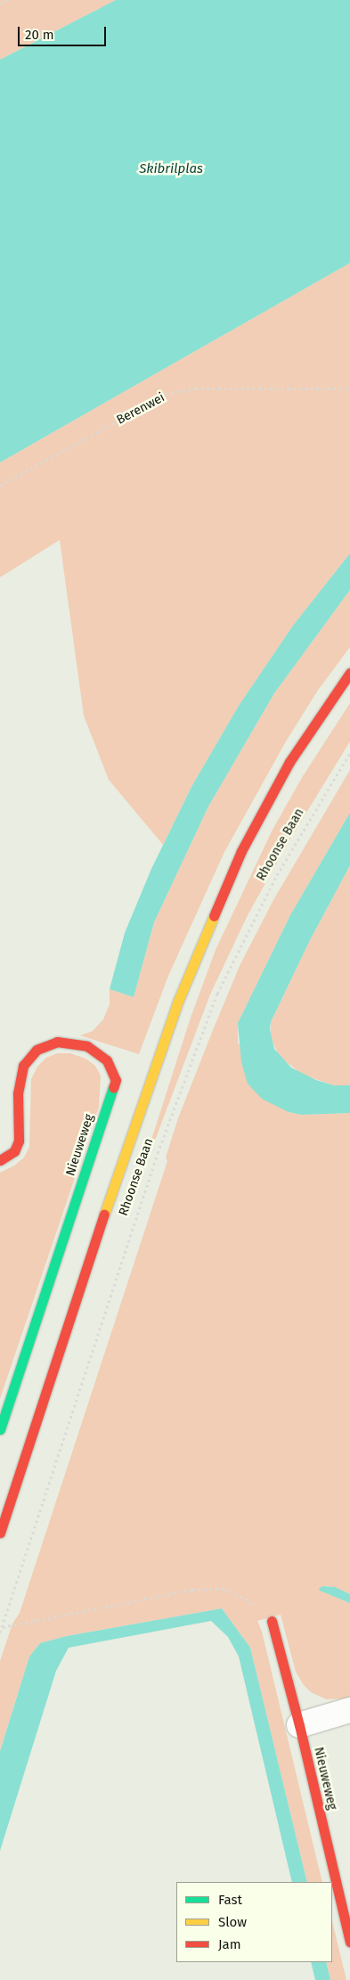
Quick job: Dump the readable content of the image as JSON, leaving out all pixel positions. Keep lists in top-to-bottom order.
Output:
{
  "streets": {
    "main road": ["Rhoonse Baan", "Nieuweweg"],
    "path": ["Berenwei"]
  },
  "water": ["Skibrilplas"],
  "legend": ["Fast", "Slow", "Jam"],
  "scale_bar": "20 m"
}
